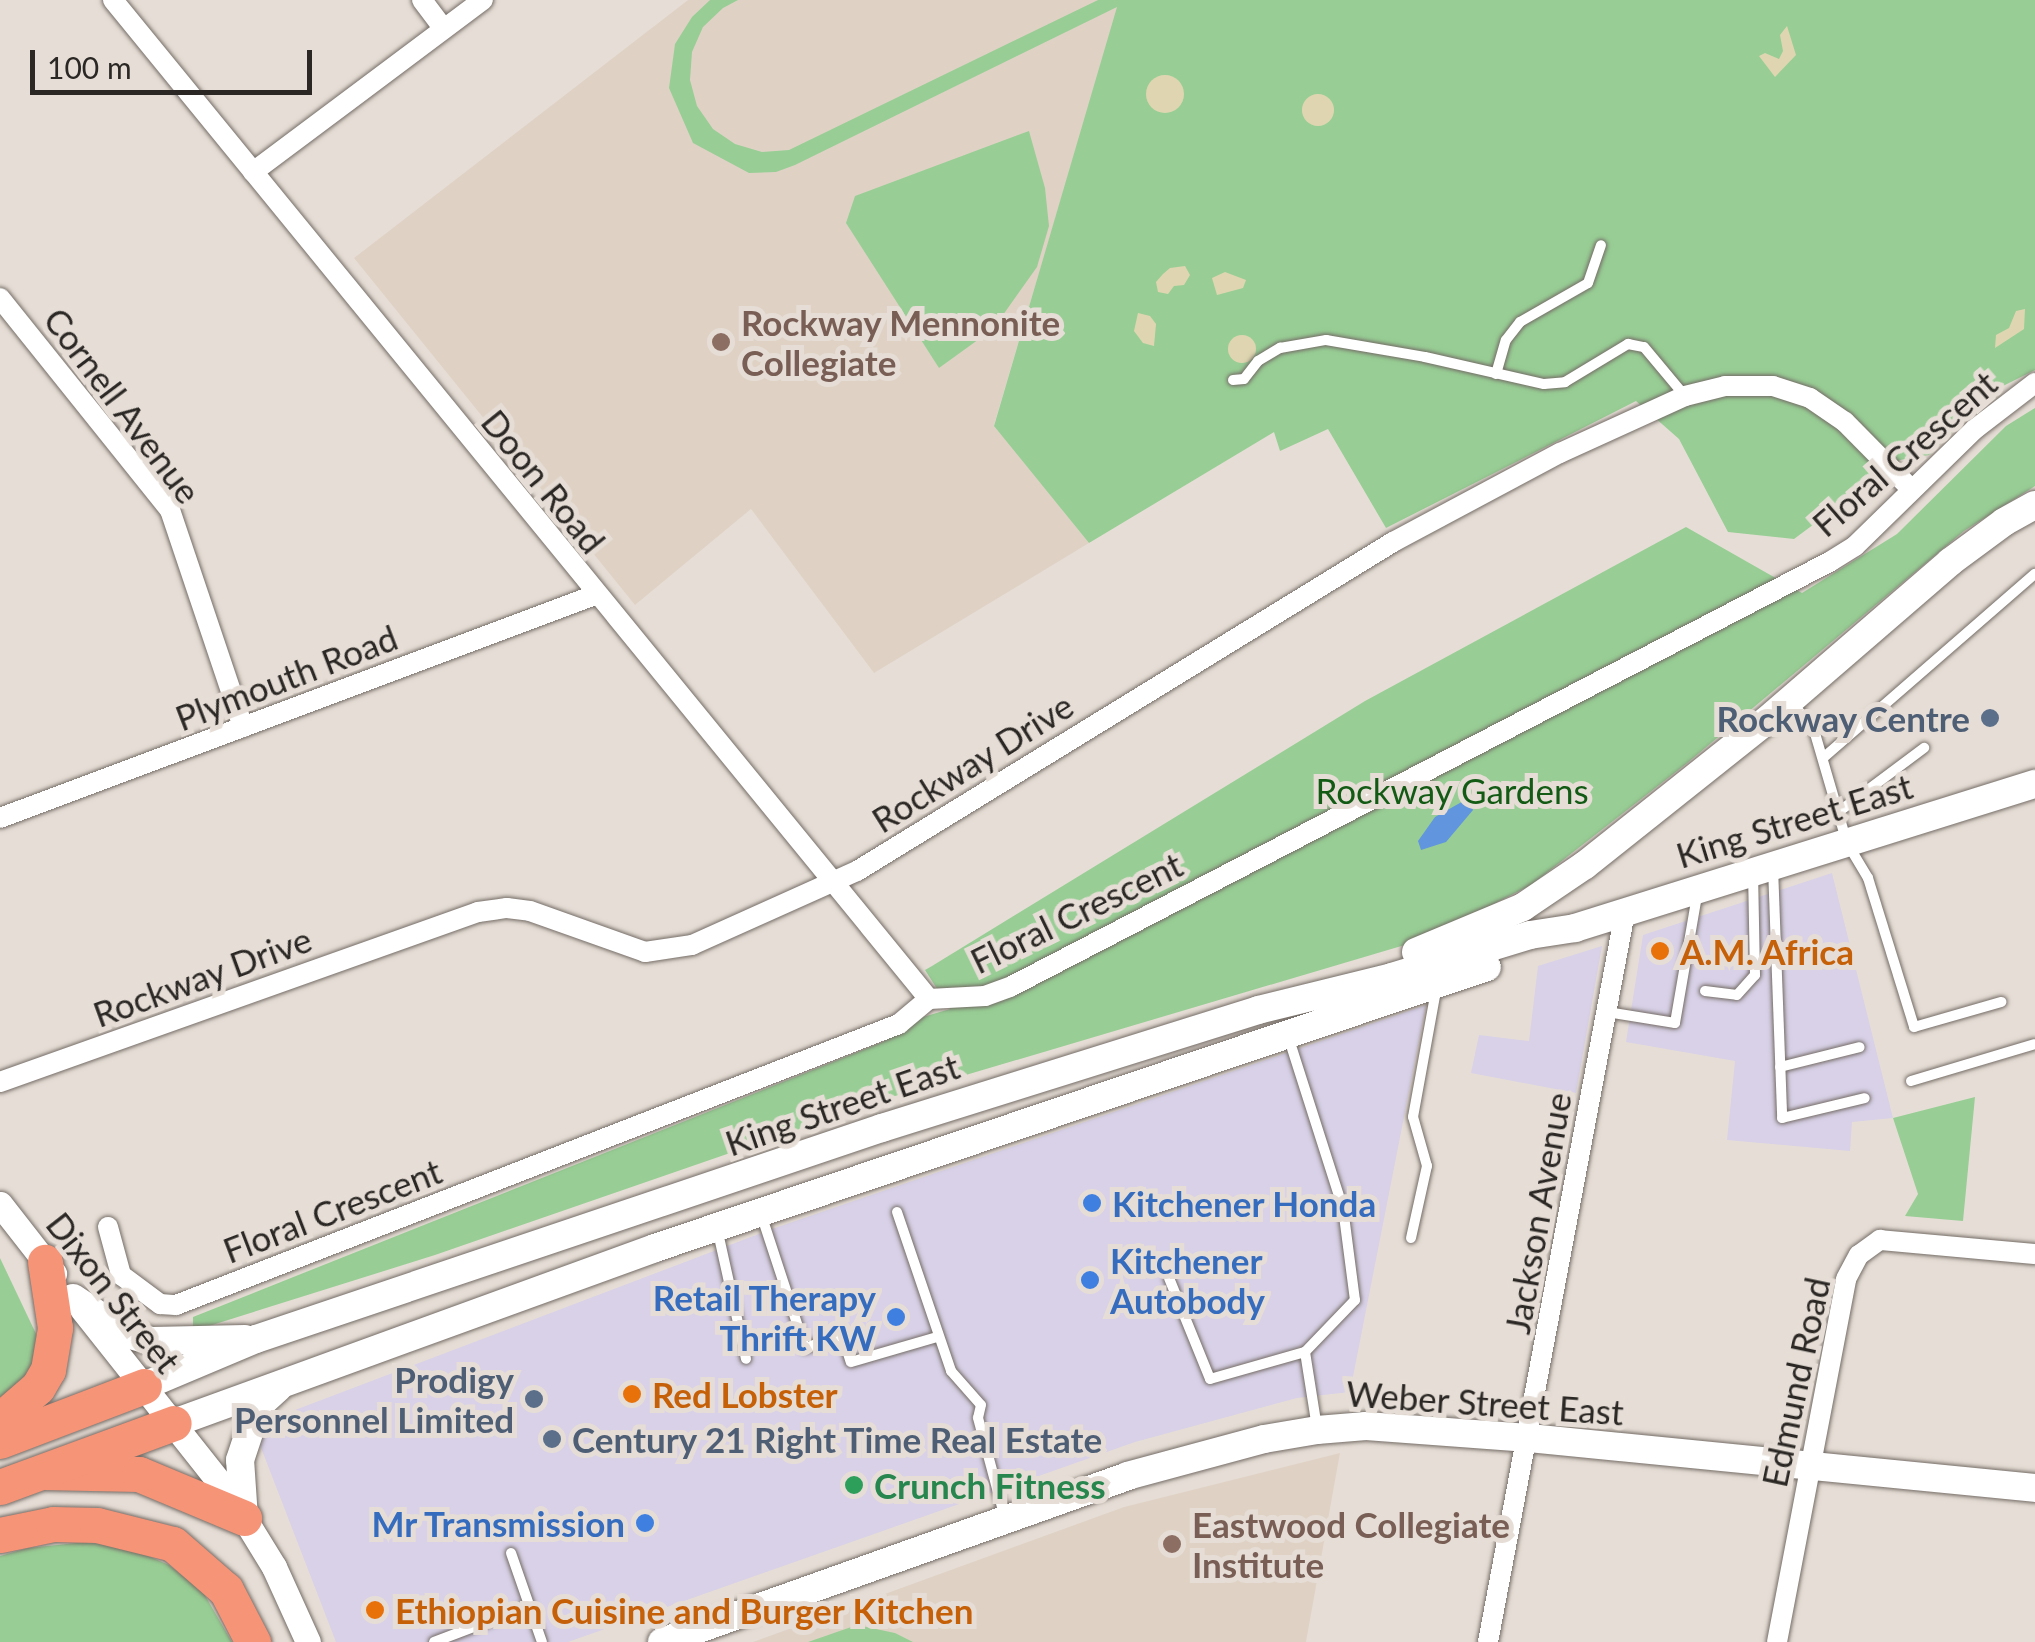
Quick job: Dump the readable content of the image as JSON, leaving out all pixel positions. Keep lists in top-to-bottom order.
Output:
{
  "streets": {
    "main road": ["King Street East", "Weber Street East"],
    "street": [
      "Cornell Avenue",
      "Floral Crescent",
      "Doon Road",
      "Plymouth Road",
      "Rockway Drive",
      "Jackson Avenue",
      "Dixon Street",
      "Edmund Road"
    ]
  },
  "crossings": [
    ["Cornell Avenue", "Plymouth Road"],
    ["Floral Crescent", "Doon Road"],
    ["Floral Crescent", "Rockway Drive"],
    ["Doon Road", "Plymouth Road"],
    ["Doon Road", "Rockway Drive"],
    ["King Street East", "Jackson Avenue"],
    ["King Street East", "Dixon Street"],
    ["Jackson Avenue", "Weber Street East"],
    ["Edmund Road", "Weber Street East"]
  ],
  "parks": ["Rockway Gardens"],
  "places": [
    "Rockway Mennonite Collegiate",
    "Rockway Centre",
    "A.M. Africa",
    "Kitchener Honda",
    "Kitchener Autobody",
    "Retail Therapy Thrift KW",
    "Red Lobster",
    "Prodigy Personnel Limited",
    "Century 21 Right Time Real Estate",
    "Crunch Fitness",
    "Mr Transmission",
    "Eastwood Collegiate Institute",
    "Ethiopian Cuisine and Burger Kitchen"
  ],
  "scale_bar": "100 m"
}
